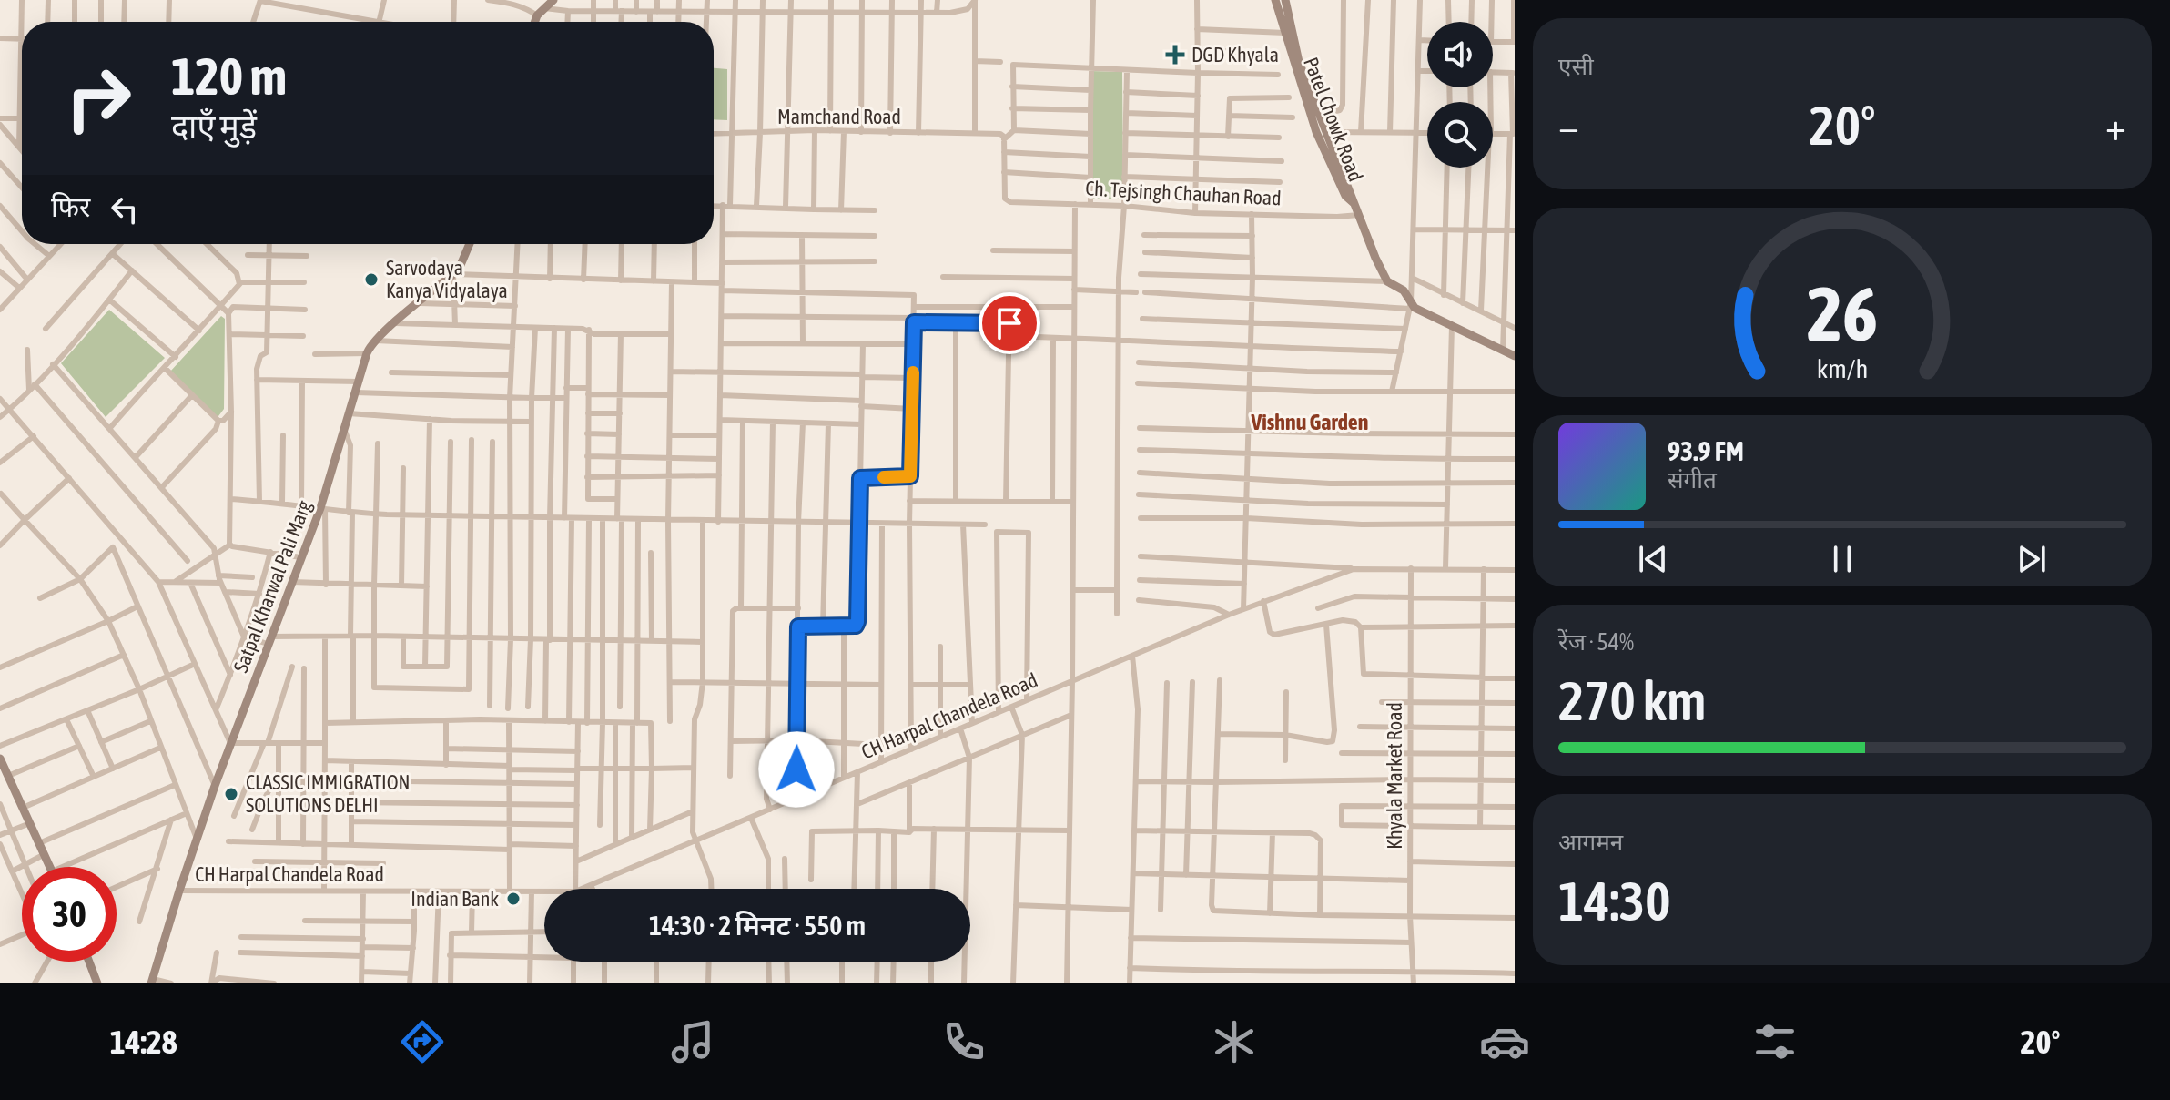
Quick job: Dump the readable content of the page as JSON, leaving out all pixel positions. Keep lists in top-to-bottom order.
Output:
{
  "streets": {
    "street": [
      "Mamchand Road",
      "Patel Chowk Road",
      "Ch. Tejsingh Chauhan Road",
      "Satpal Kharwal Pali Marg",
      "CH Harpal Chandela Road",
      "Khyala Market Road"
    ]
  },
  "crossings": [
    ["Satpal Kharwal Pali Marg", "CH Harpal Chandela Road"],
    ["CH Harpal Chandela Road", "Khyala Market Road"]
  ],
  "districts": ["Vishnu Garden"],
  "places": {
    "health": ["DGD Khyala"],
    "other": ["Sarvodaya Kanya Vidyalaya", "CLASSIC IMMIGRATION SOLUTIONS DELHI", "Indian Bank"]
  },
  "page": {
    "tile": [
      "एसी",
      ["रेंज · 54%", "270 km"],
      ["आगमन", "14:30"]
    ],
    "turn": ["120 m", "दाएँ मुड़ें"],
    "heat": ["−", "20°", "+"],
    "then": "फिर",
    "song": ["93.9 FM", "संगीत"],
    "limit": "30",
    "trip": "14:30 · 2 मिनट · 550 m",
    "tabs": ["14:28", "20°"],
    "gauge": ["26", "km/h"]
  }
}
